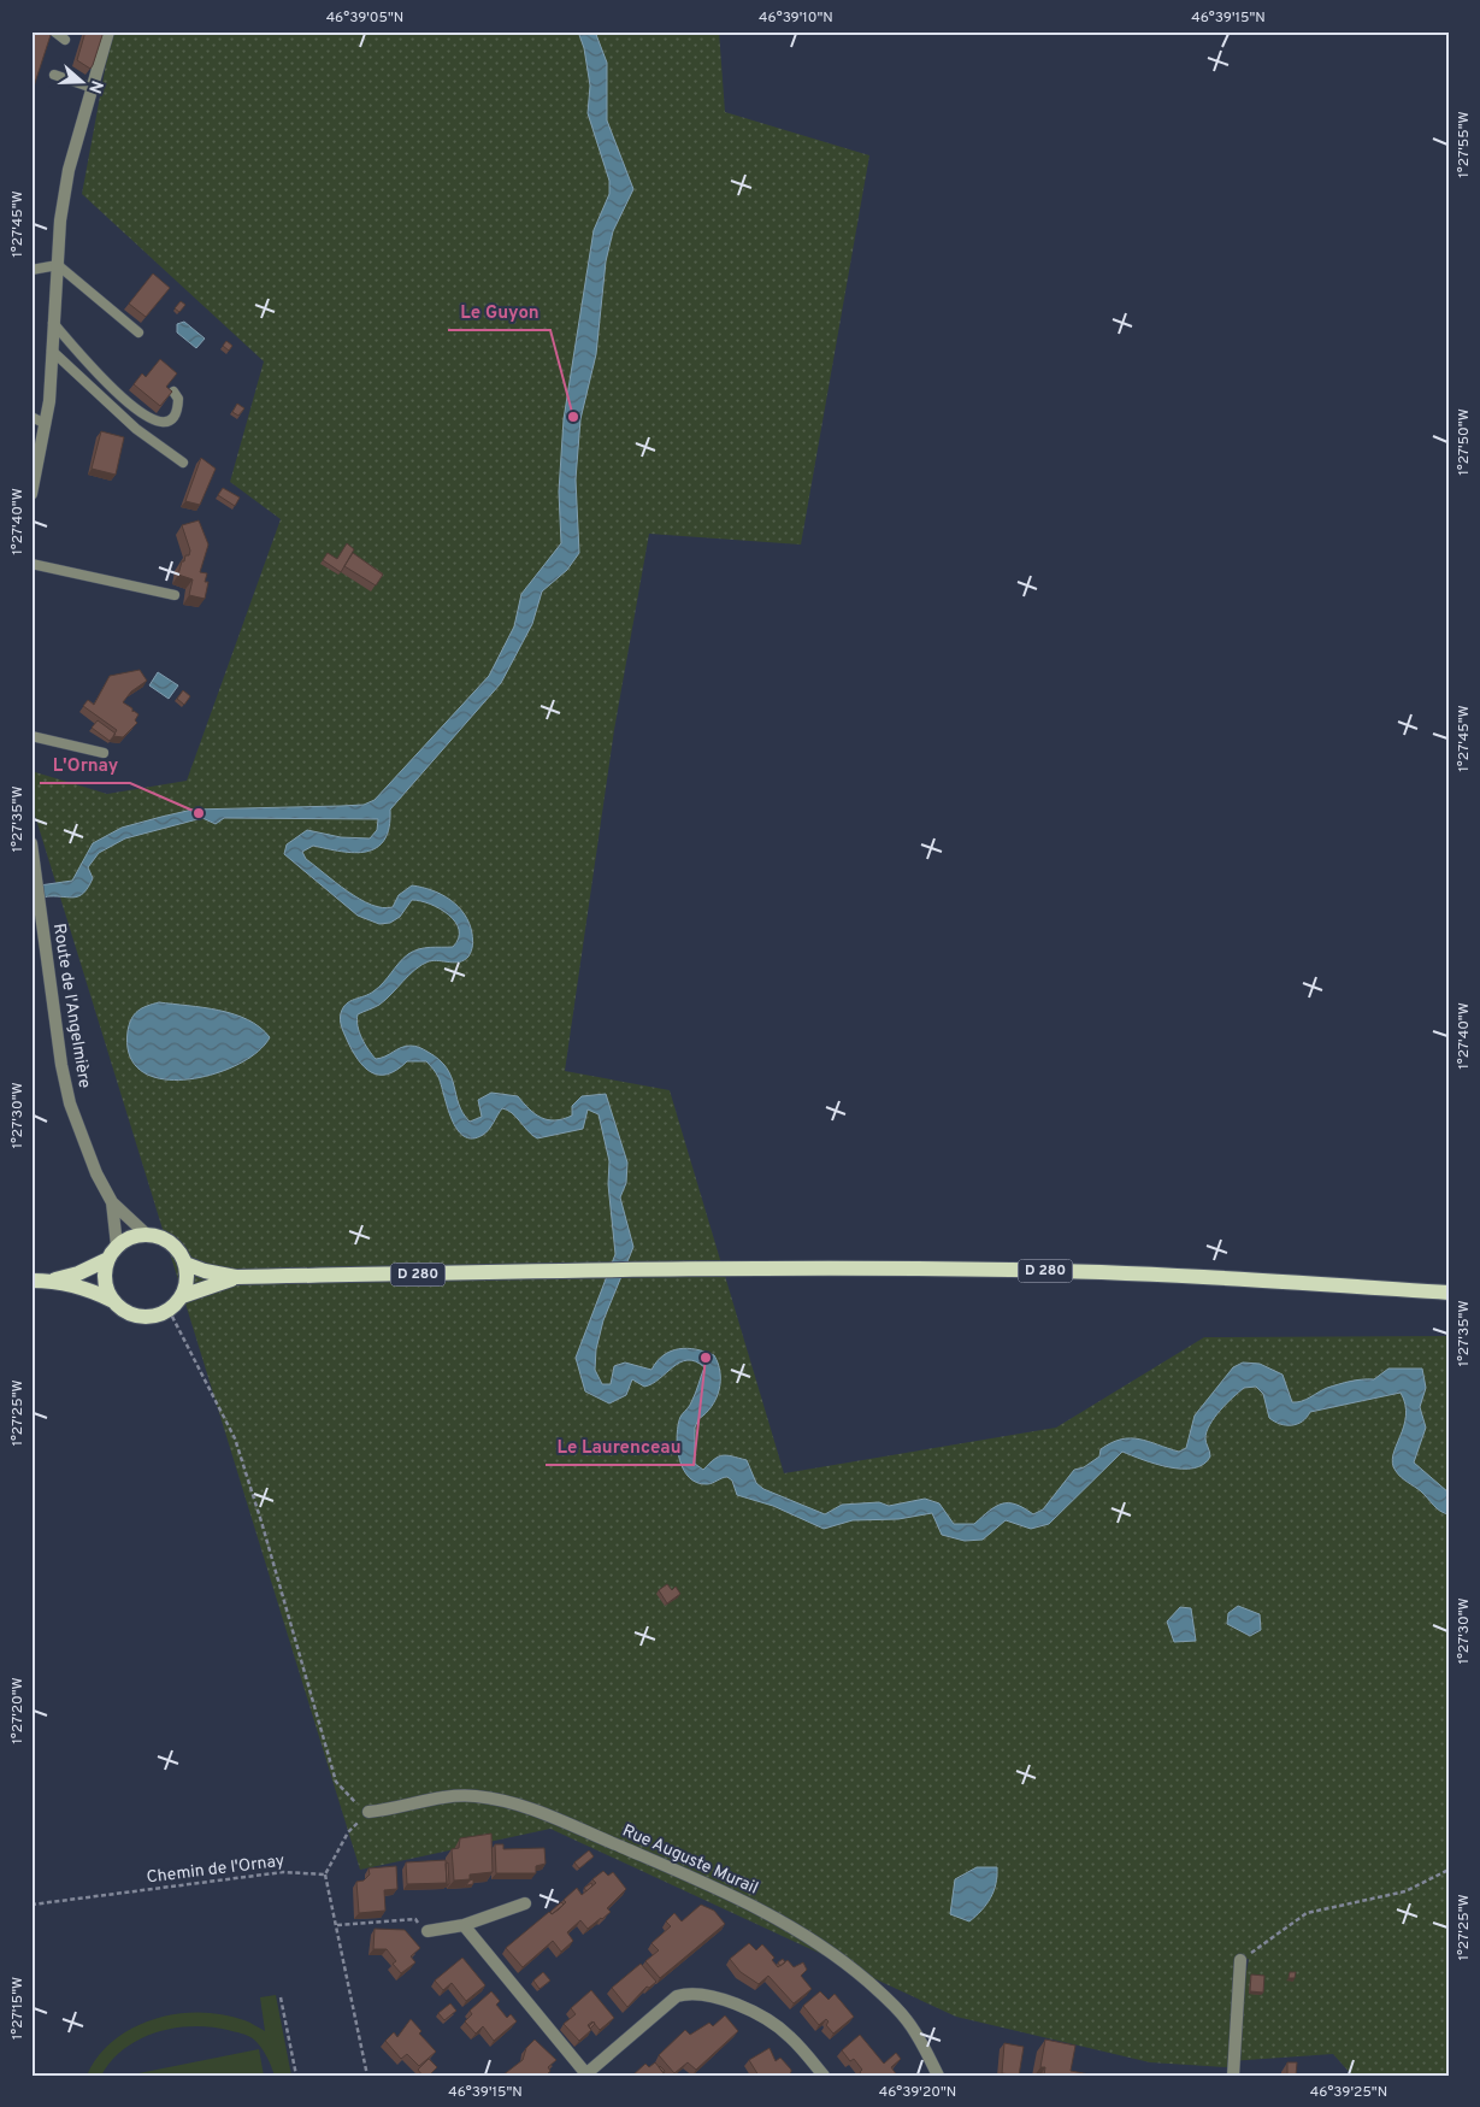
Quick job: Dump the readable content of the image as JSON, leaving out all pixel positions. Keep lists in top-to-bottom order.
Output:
{
  "streets": {
    "main road": ["D 280"],
    "street": ["Route de l'Angelmière", "Rue Auguste Murail"],
    "path": ["Chemin de l'Ornay"]
  },
  "crossings": [
    ["Route de l'Angelmière", "D 280"]
  ],
  "places": ["Le Guyon", "L'Ornay", "Le Laurenceau"],
  "north": "right",
  "coordinates": [
    "46°39'05\"N",
    "46°39'10\"N",
    "46°39'15\"N",
    "1°27'55\"W",
    "1°27'45\"W",
    "1°27'50\"W",
    "1°27'40\"W",
    "1°27'35\"W",
    "1°27'30\"W",
    "1°27'25\"W",
    "1°27'20\"W",
    "1°27'15\"W",
    "46°39'20\"N",
    "46°39'25\"N"
  ]
}
